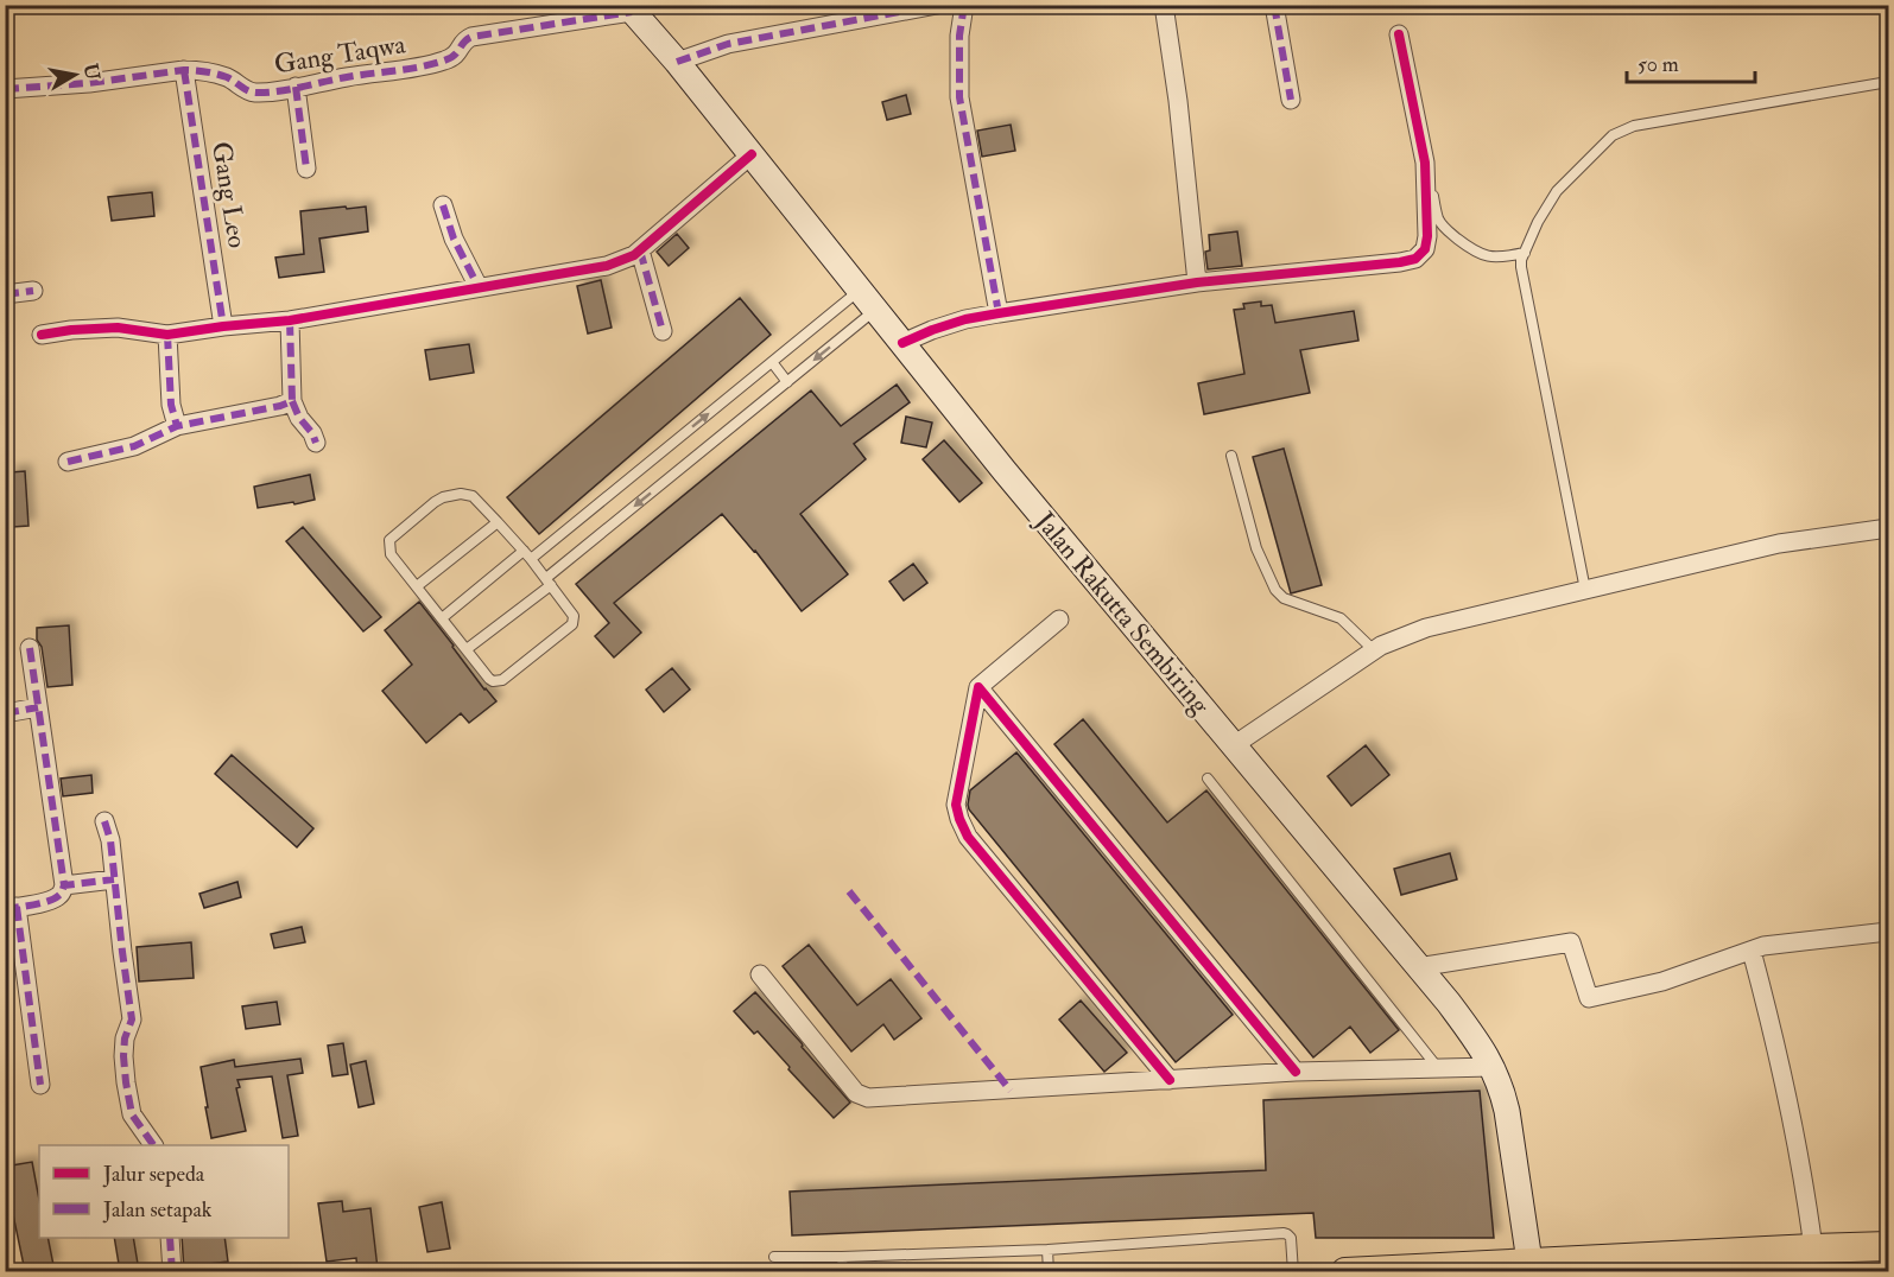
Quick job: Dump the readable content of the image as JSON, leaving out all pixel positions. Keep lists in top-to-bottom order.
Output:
{
  "streets": {
    "main road": ["Jalan Rakutta Sembiring"],
    "street": ["Gang Taqwa", "Gang Leo"]
  },
  "crossings": [
    ["Gang Taqwa", "Gang Leo"],
    ["Gang Taqwa", "Jalan Rakutta Sembiring"]
  ],
  "legend": ["Jalur sepeda", "Jalan setapak"],
  "scale_bar": "50 m",
  "north": "right"
}
